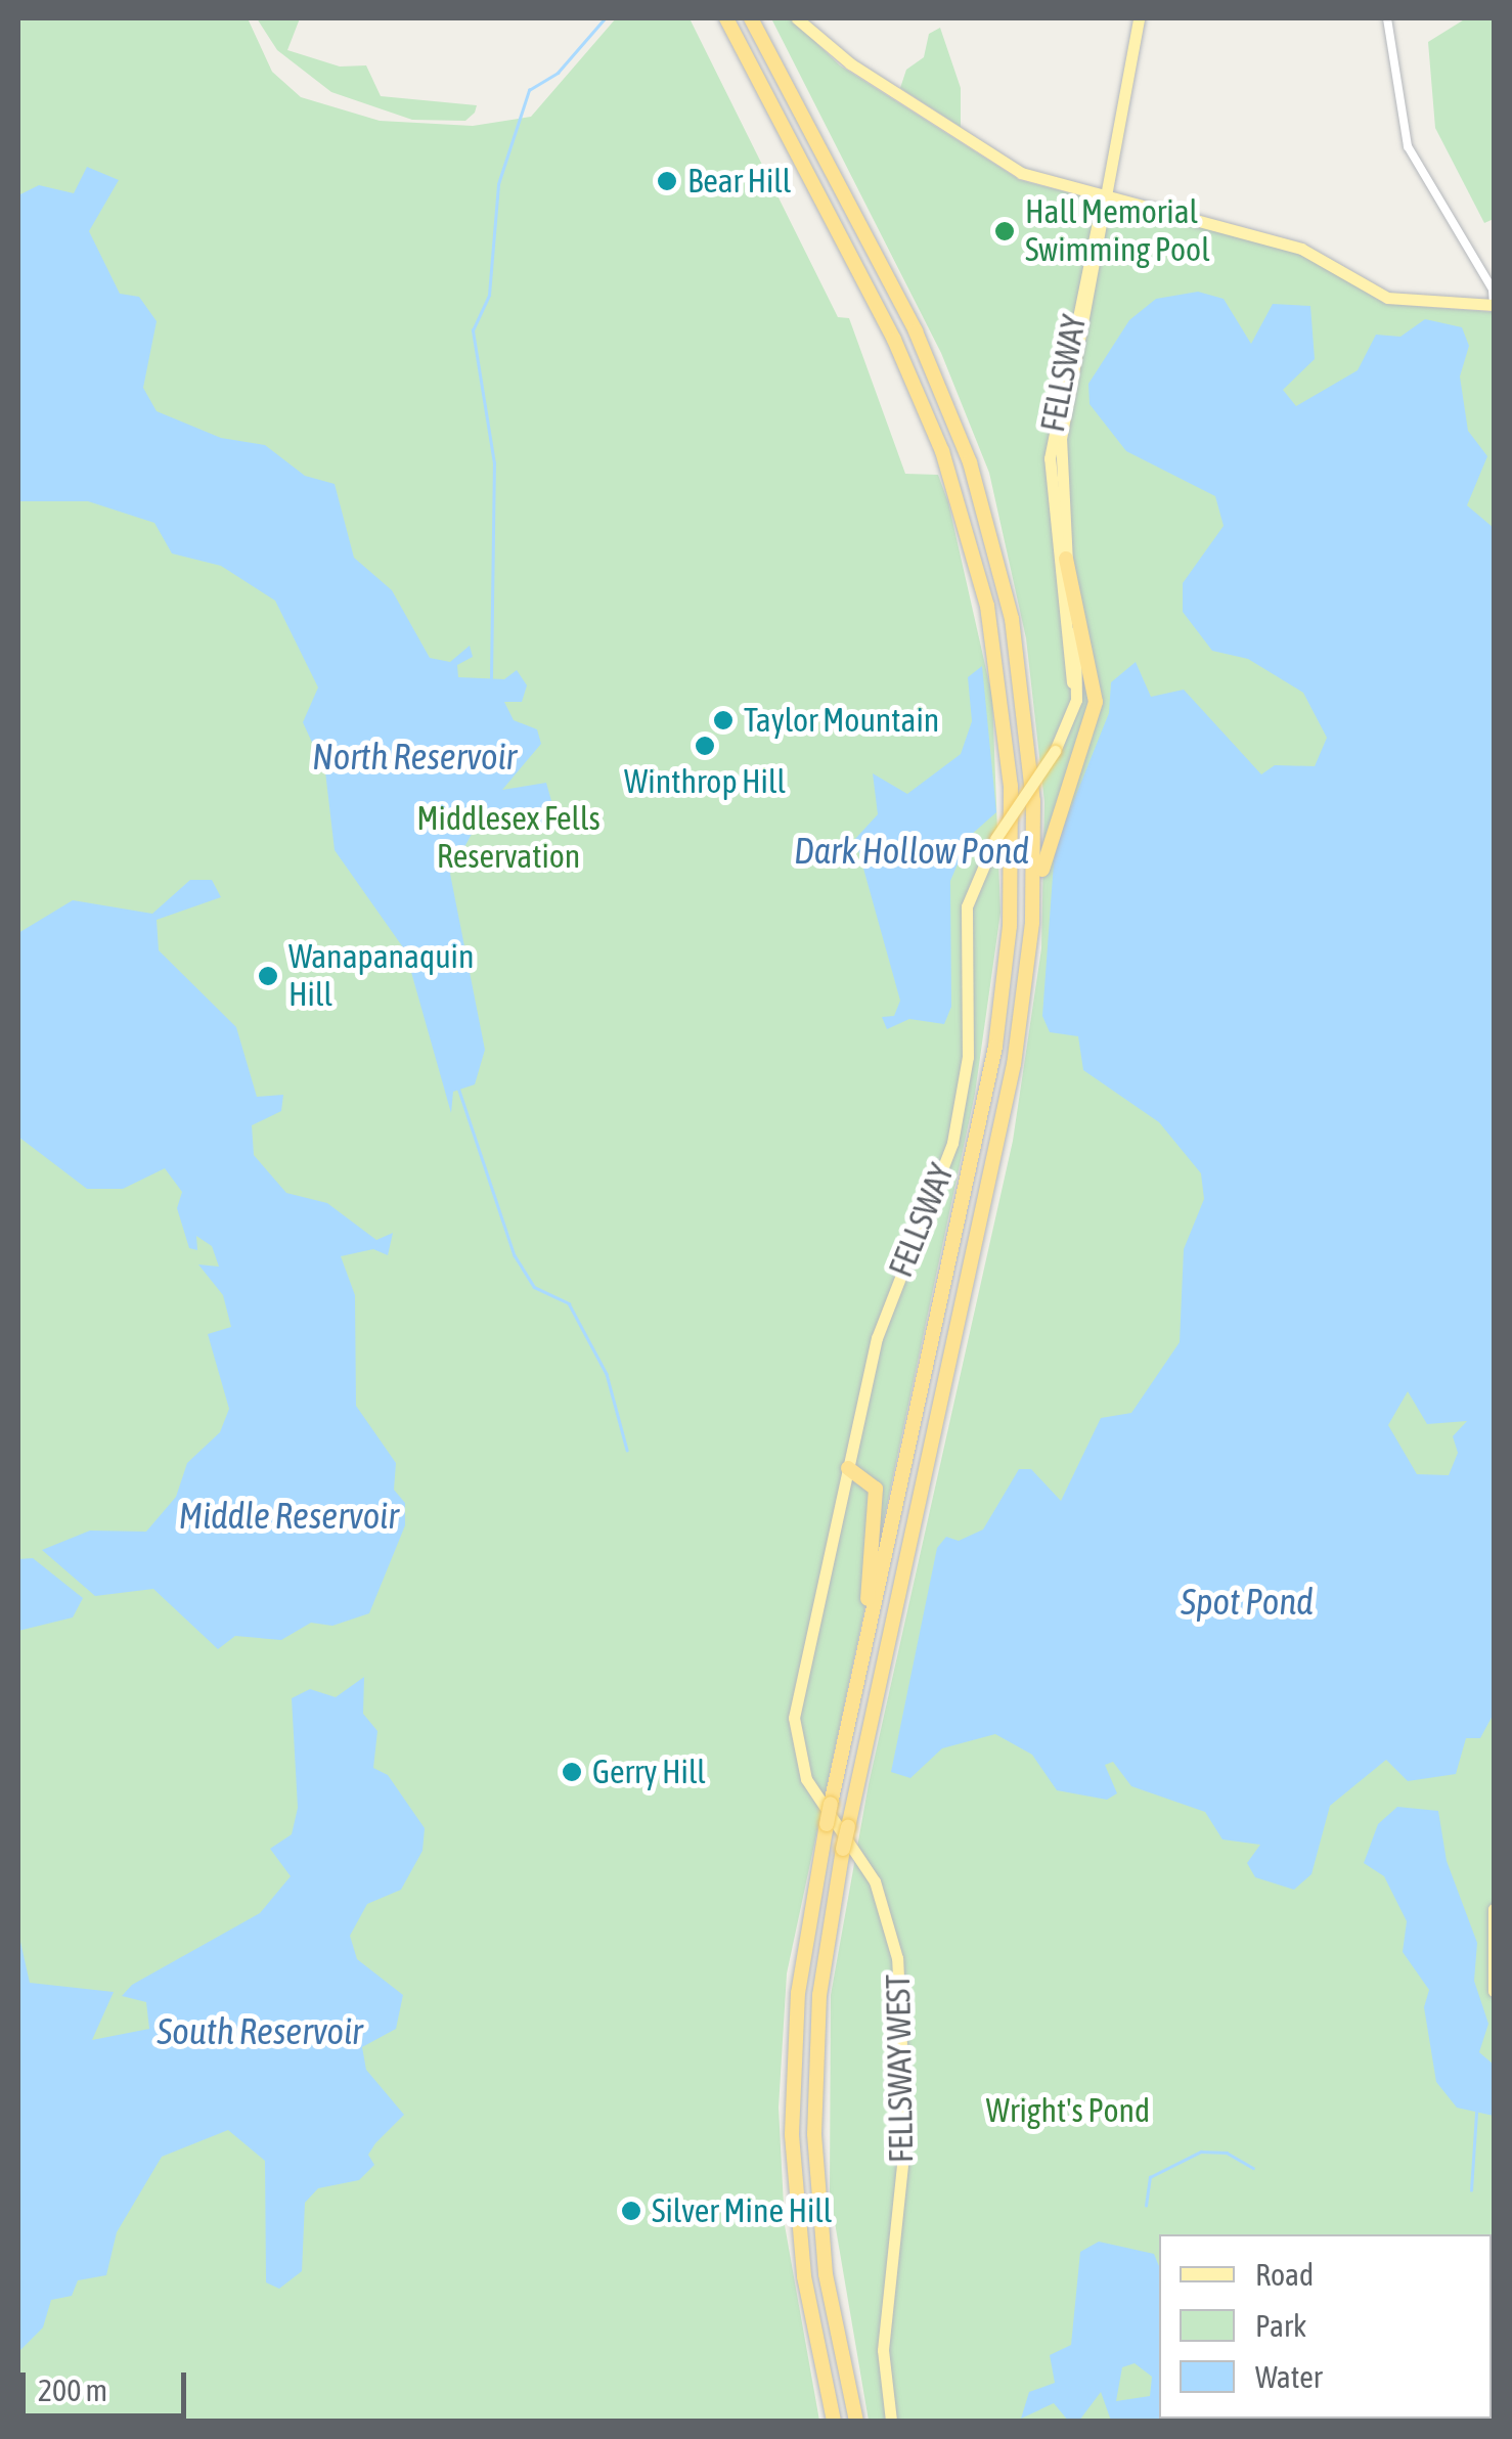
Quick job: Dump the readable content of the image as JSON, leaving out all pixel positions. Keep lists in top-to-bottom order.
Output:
{
  "streets": {
    "main road": ["FELLSWAY", "FELLSWAY WEST"]
  },
  "crossings": [
    ["FELLSWAY", "FELLSWAY WEST"]
  ],
  "water": [
    "North Reservoir",
    "Dark Hollow Pond",
    "Middle Reservoir",
    "Spot Pond",
    "South Reservoir"
  ],
  "parks": ["Middlesex Fells Reservation", "Wright's Pond"],
  "places": [
    "Bear Hill",
    "Hall Memorial Swimming Pool",
    "Taylor Mountain",
    "Winthrop Hill",
    "Wanapanaquin Hill",
    "Gerry Hill",
    "Silver Mine Hill"
  ],
  "legend": ["Road", "Park", "Water"],
  "scale_bar": "200 m"
}
